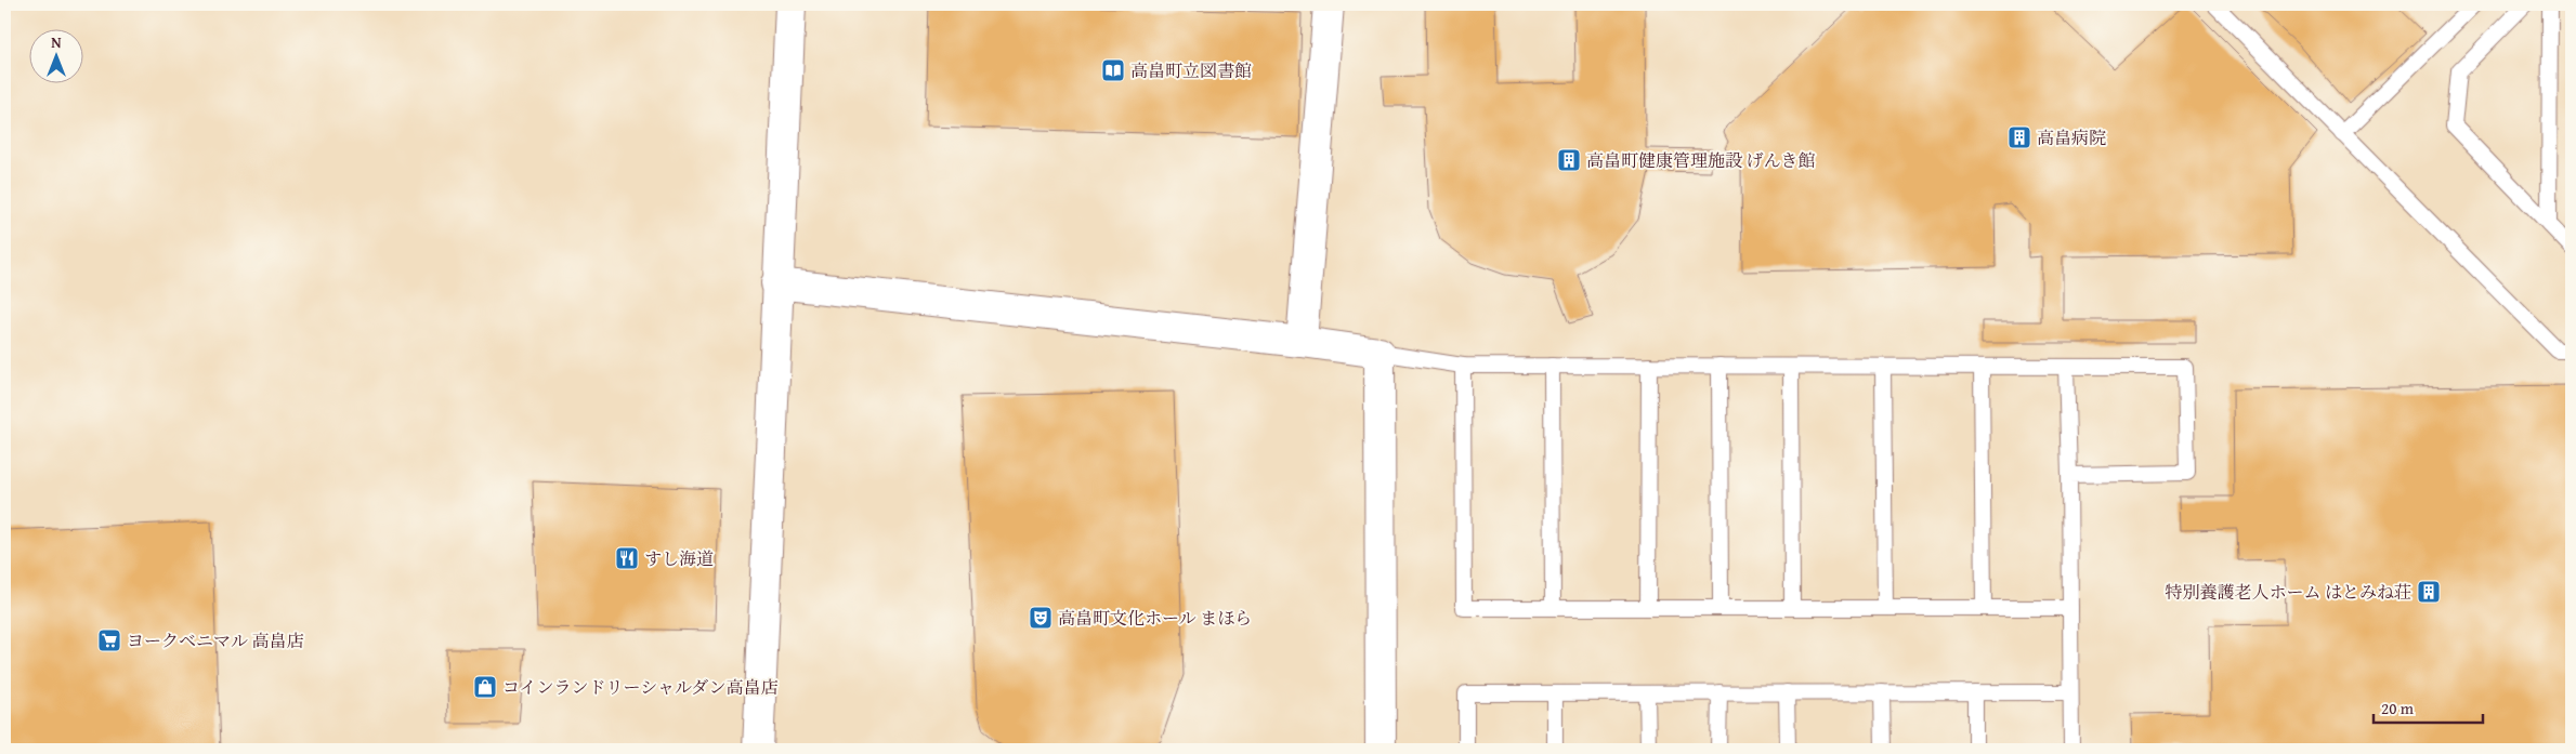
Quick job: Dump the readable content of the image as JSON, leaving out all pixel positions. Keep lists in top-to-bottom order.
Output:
{
  "places": {
    "library": ["高畠町立図書館"],
    "building": ["高畠病院", "高畠町健康管理施設 げんき館", "特別養護老人ホーム はとみね荘"],
    "restaurant": ["すし海道"],
    "theatre": ["高畠町文化ホール まほら"],
    "supermarket": ["ヨークベニマル 高畠店"],
    "shop": ["コインランドリーシャルダン高畠店"]
  },
  "scale_bar": "20 m",
  "north": "top"
}
